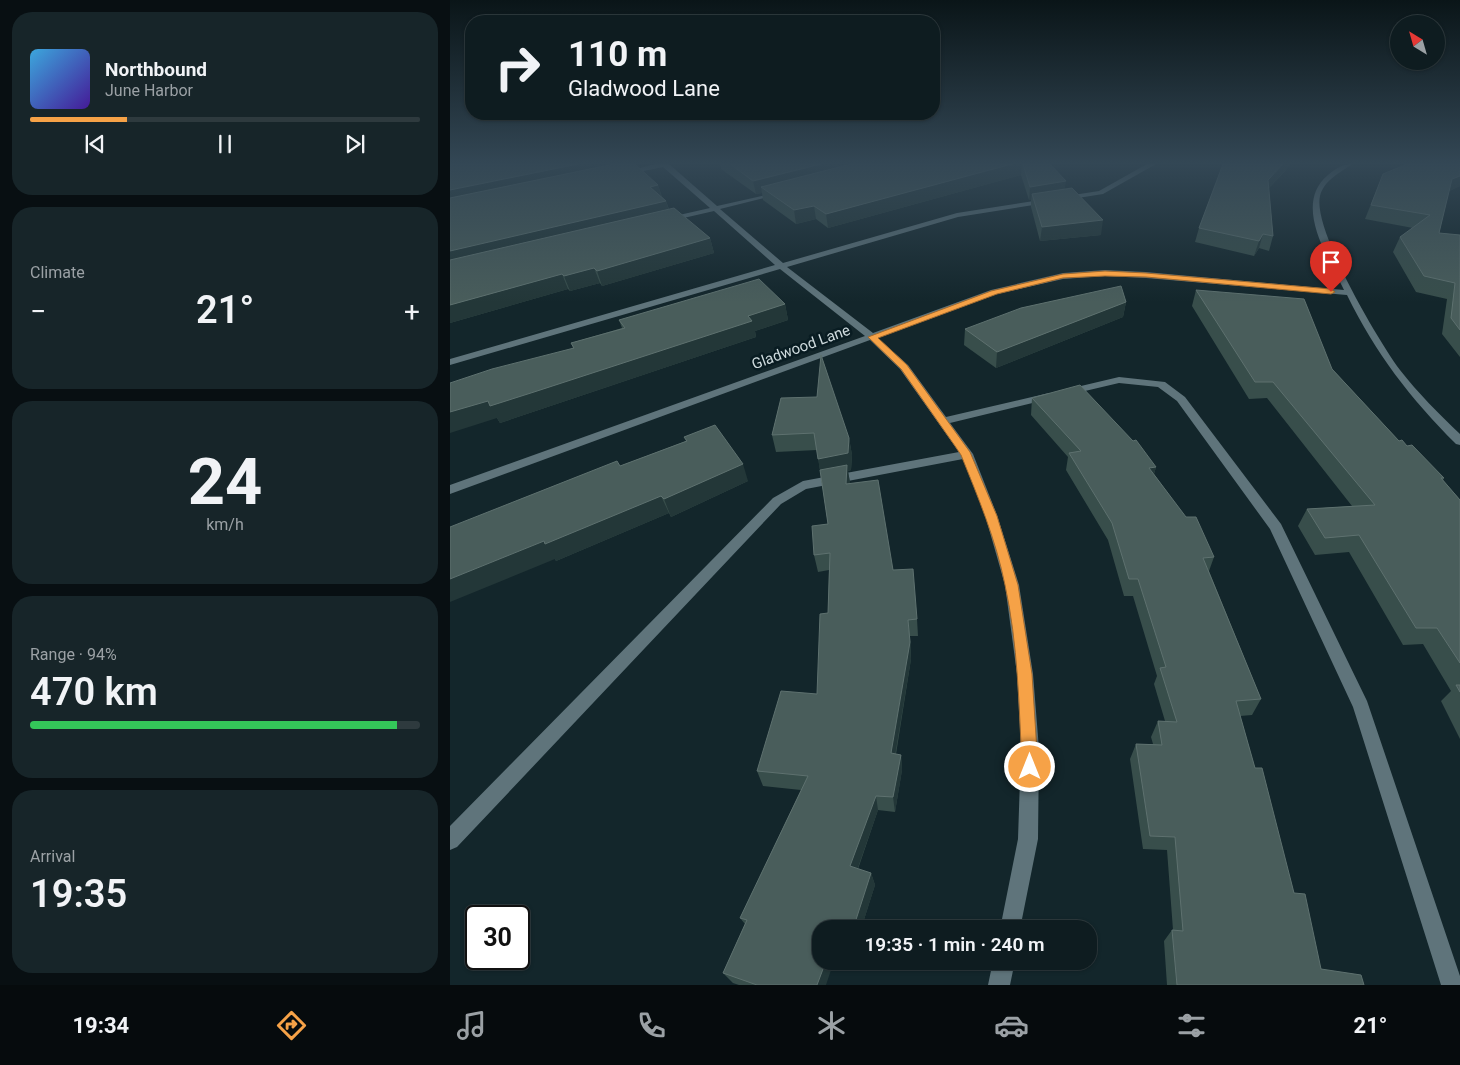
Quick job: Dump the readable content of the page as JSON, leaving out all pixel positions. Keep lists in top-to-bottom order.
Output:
{
  "streets": {
    "street": ["Gladwood Lane"]
  },
  "north": "top left",
  "page": {
    "turn": ["110 m", "Gladwood Lane"],
    "song": ["Northbound", "June Harbor"],
    "tile": [
      "Climate",
      ["24", "km/h"],
      ["Range · 94%", "470 km"],
      ["Arrival", "19:35"]
    ],
    "heat": ["−", "21°", "+"],
    "limit": "30",
    "trip": "19:35 · 1 min · 240 m",
    "tabs": ["19:34", "21°"]
  }
}
